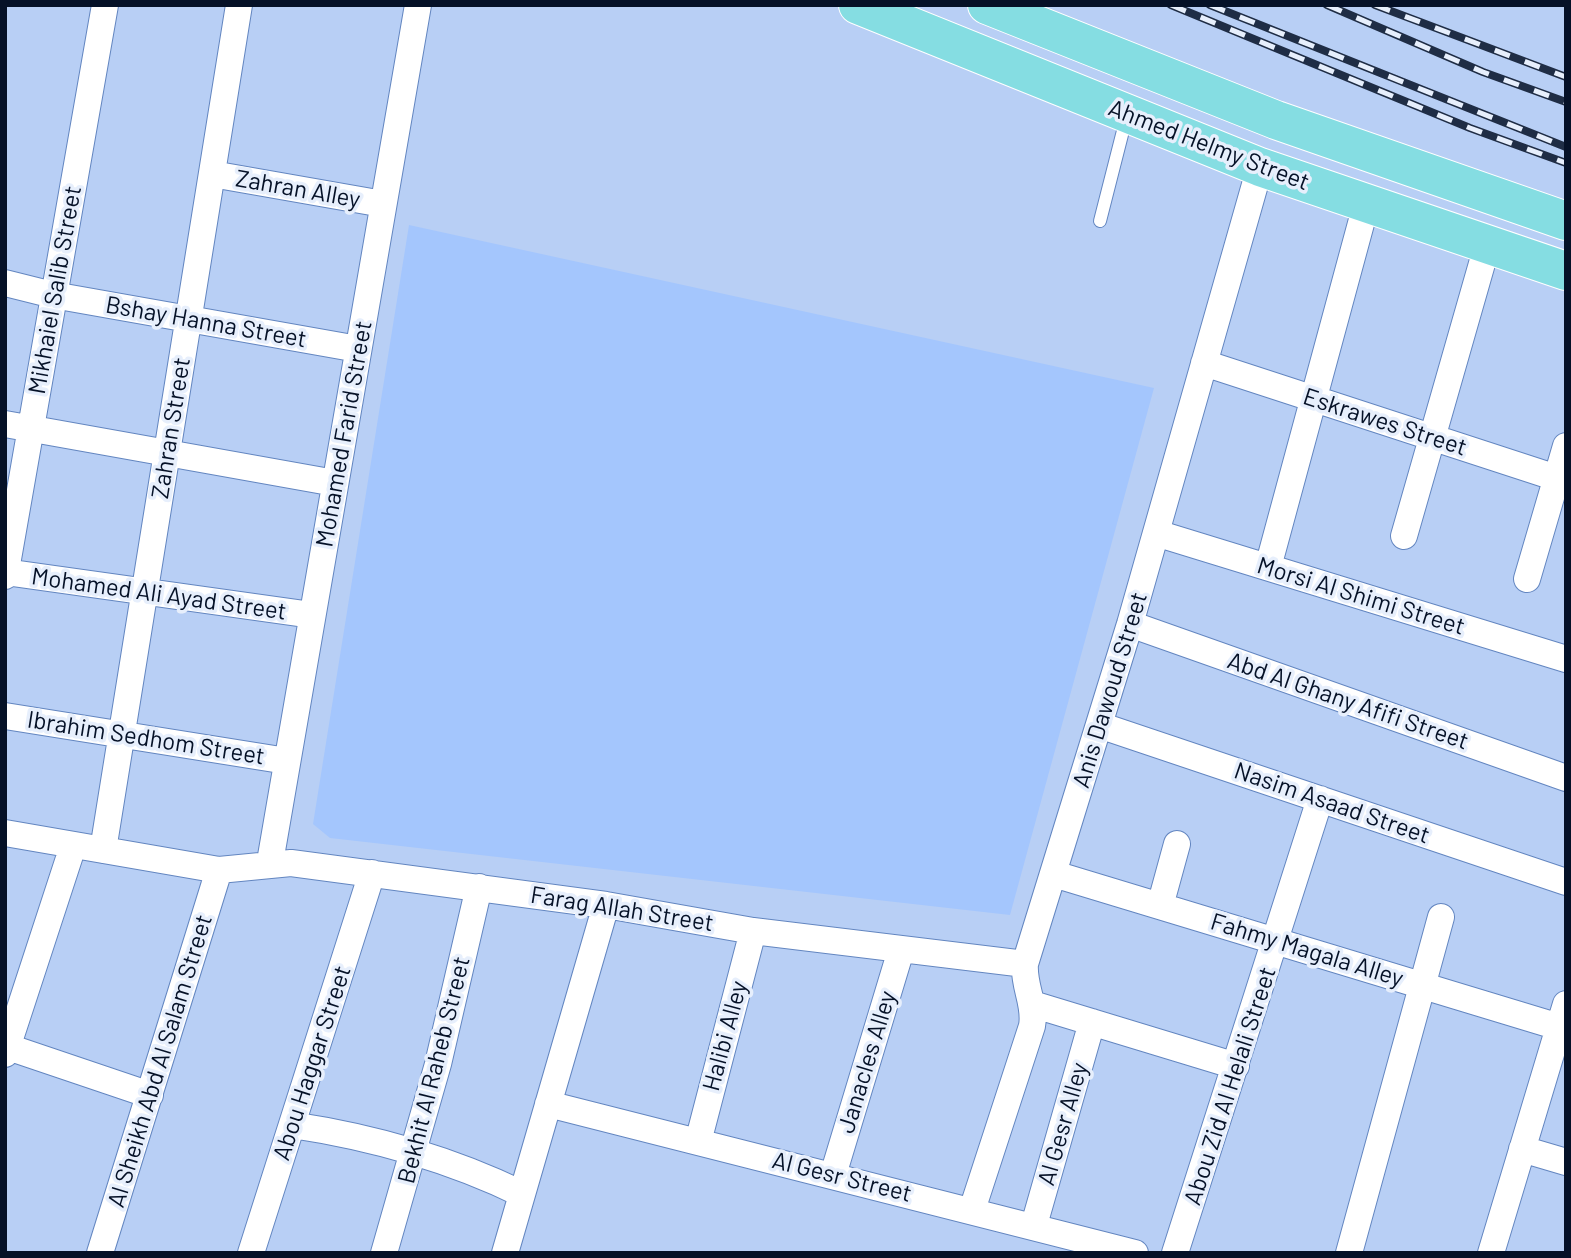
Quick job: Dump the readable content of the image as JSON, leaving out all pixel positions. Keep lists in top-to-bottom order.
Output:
{
  "streets": {
    "main road": ["Ahmed Helmy Street"],
    "street": [
      "Zahran Alley",
      "Mikhaiel Salib Street",
      "Bshay Hanna Street",
      "Eskrawes Street",
      "Zahran Street",
      "Mohamed Farid Street",
      "Mohamed Ali Ayad Street",
      "Morsi Al Shimi Street",
      "Anis Dawoud Street",
      "Abd Al Ghany Afifi Street",
      "Ibrahim Sedhom Street",
      "Nasim Asaad Street",
      "Farag Allah Street",
      "Fahmy Magala Alley",
      "Halibi Alley",
      "Al Sheikh Abd Al Salam Street",
      "Janacles Alley",
      "Abou Haggar Street",
      "Bekhit Al Raheb Street",
      "Abou Zid Al Helali Street",
      "Al Gesr Alley",
      "Al Gesr Street"
    ]
  },
  "crossings": [
    ["Ahmed Helmy Street", "Anis Dawoud Street"],
    ["Zahran Alley", "Zahran Street"],
    ["Zahran Alley", "Mohamed Farid Street"],
    ["Mikhaiel Salib Street", "Bshay Hanna Street"],
    ["Mikhaiel Salib Street", "Mohamed Ali Ayad Street"],
    ["Bshay Hanna Street", "Zahran Street"],
    ["Bshay Hanna Street", "Mohamed Farid Street"],
    ["Eskrawes Street", "Anis Dawoud Street"],
    ["Zahran Street", "Mohamed Ali Ayad Street"],
    ["Zahran Street", "Ibrahim Sedhom Street"],
    ["Zahran Street", "Farag Allah Street"],
    ["Mohamed Farid Street", "Mohamed Ali Ayad Street"],
    ["Mohamed Farid Street", "Ibrahim Sedhom Street"],
    ["Mohamed Farid Street", "Farag Allah Street"],
    ["Morsi Al Shimi Street", "Anis Dawoud Street"],
    ["Anis Dawoud Street", "Abd Al Ghany Afifi Street"],
    ["Anis Dawoud Street", "Nasim Asaad Street"],
    ["Anis Dawoud Street", "Farag Allah Street"],
    ["Anis Dawoud Street", "Fahmy Magala Alley"],
    ["Anis Dawoud Street", "Al Gesr Street"],
    ["Nasim Asaad Street", "Abou Zid Al Helali Street"],
    ["Farag Allah Street", "Halibi Alley"],
    ["Farag Allah Street", "Al Sheikh Abd Al Salam Street"],
    ["Farag Allah Street", "Janacles Alley"],
    ["Farag Allah Street", "Abou Haggar Street"],
    ["Farag Allah Street", "Bekhit Al Raheb Street"],
    ["Fahmy Magala Alley", "Abou Zid Al Helali Street"],
    ["Halibi Alley", "Al Gesr Street"],
    ["Janacles Alley", "Al Gesr Street"],
    ["Al Gesr Alley", "Al Gesr Street"]
  ]
}
